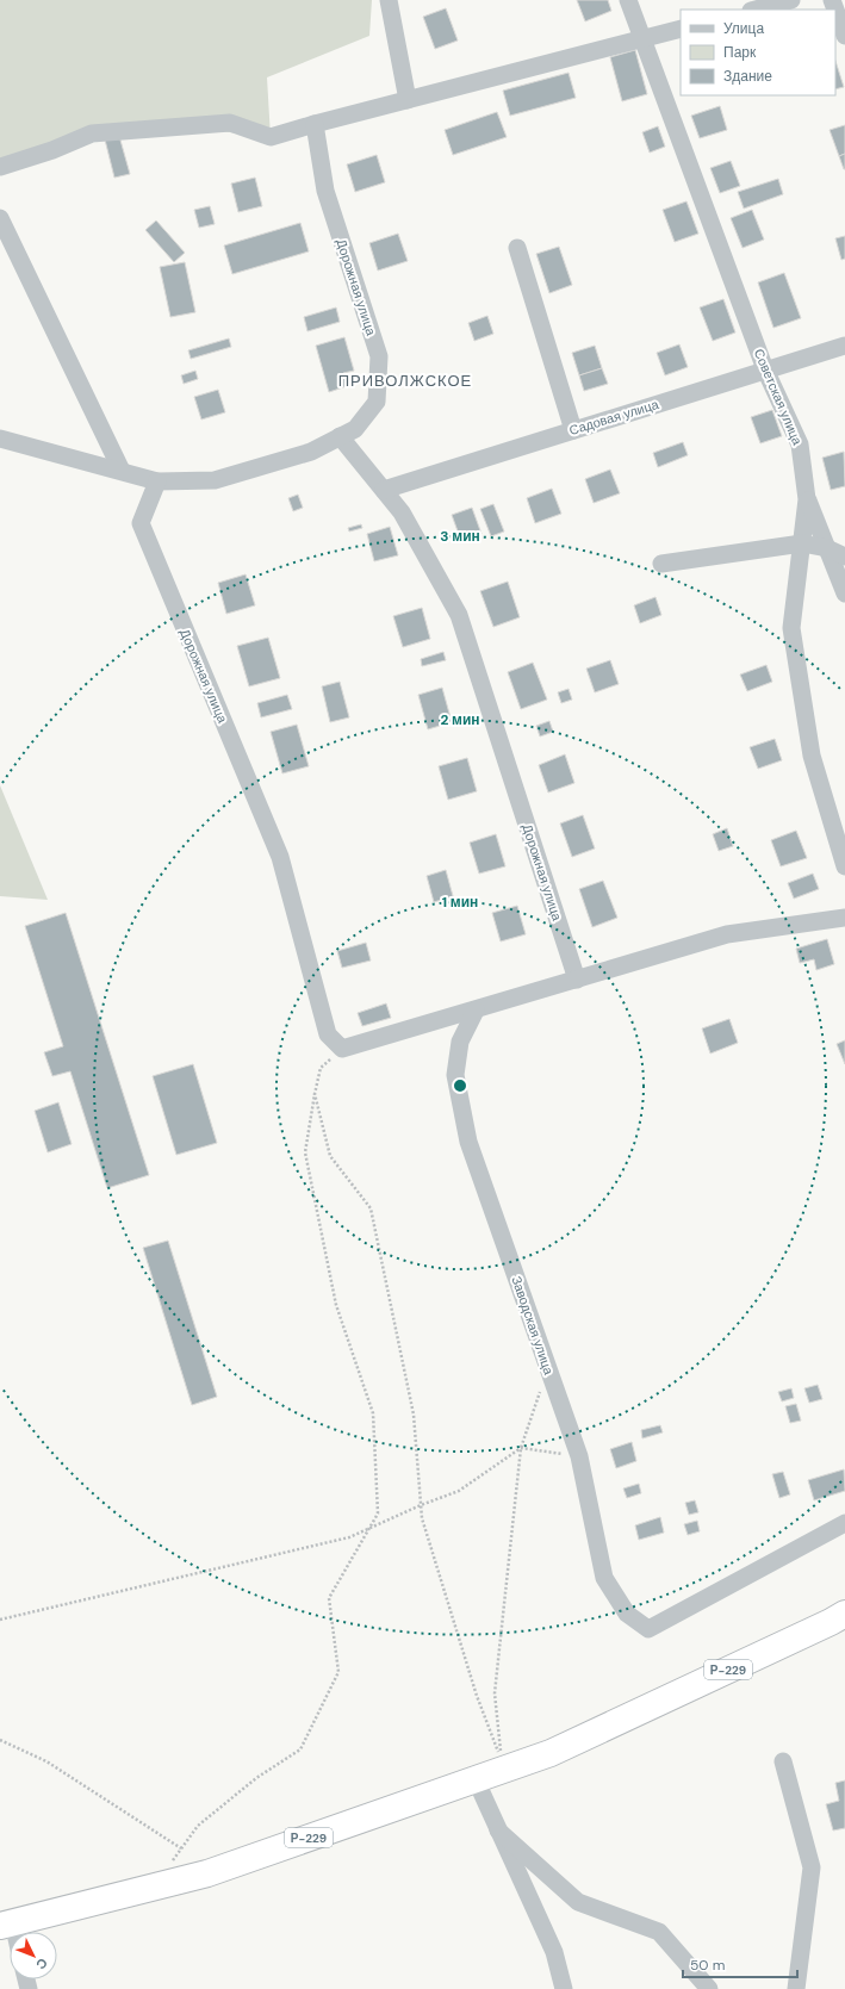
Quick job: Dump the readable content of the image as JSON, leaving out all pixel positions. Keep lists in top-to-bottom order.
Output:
{
  "streets": {
    "highway": ["Р-229"],
    "street": [
      "Дорожная улица",
      "Советская улица",
      "Садовая улица",
      "Заводская улица"
    ]
  },
  "crossings": [
    ["Дорожная улица", "Садовая улица"],
    ["Советская улица", "Садовая улица"]
  ],
  "districts": ["ПРИВОЛЖСКОЕ"],
  "legend": ["Улица", "Парк", "Здание"],
  "scale_bar": "50 m",
  "north": "bottom right",
  "rings": ["3 мин", "2 мин", "1 мин"]
}
